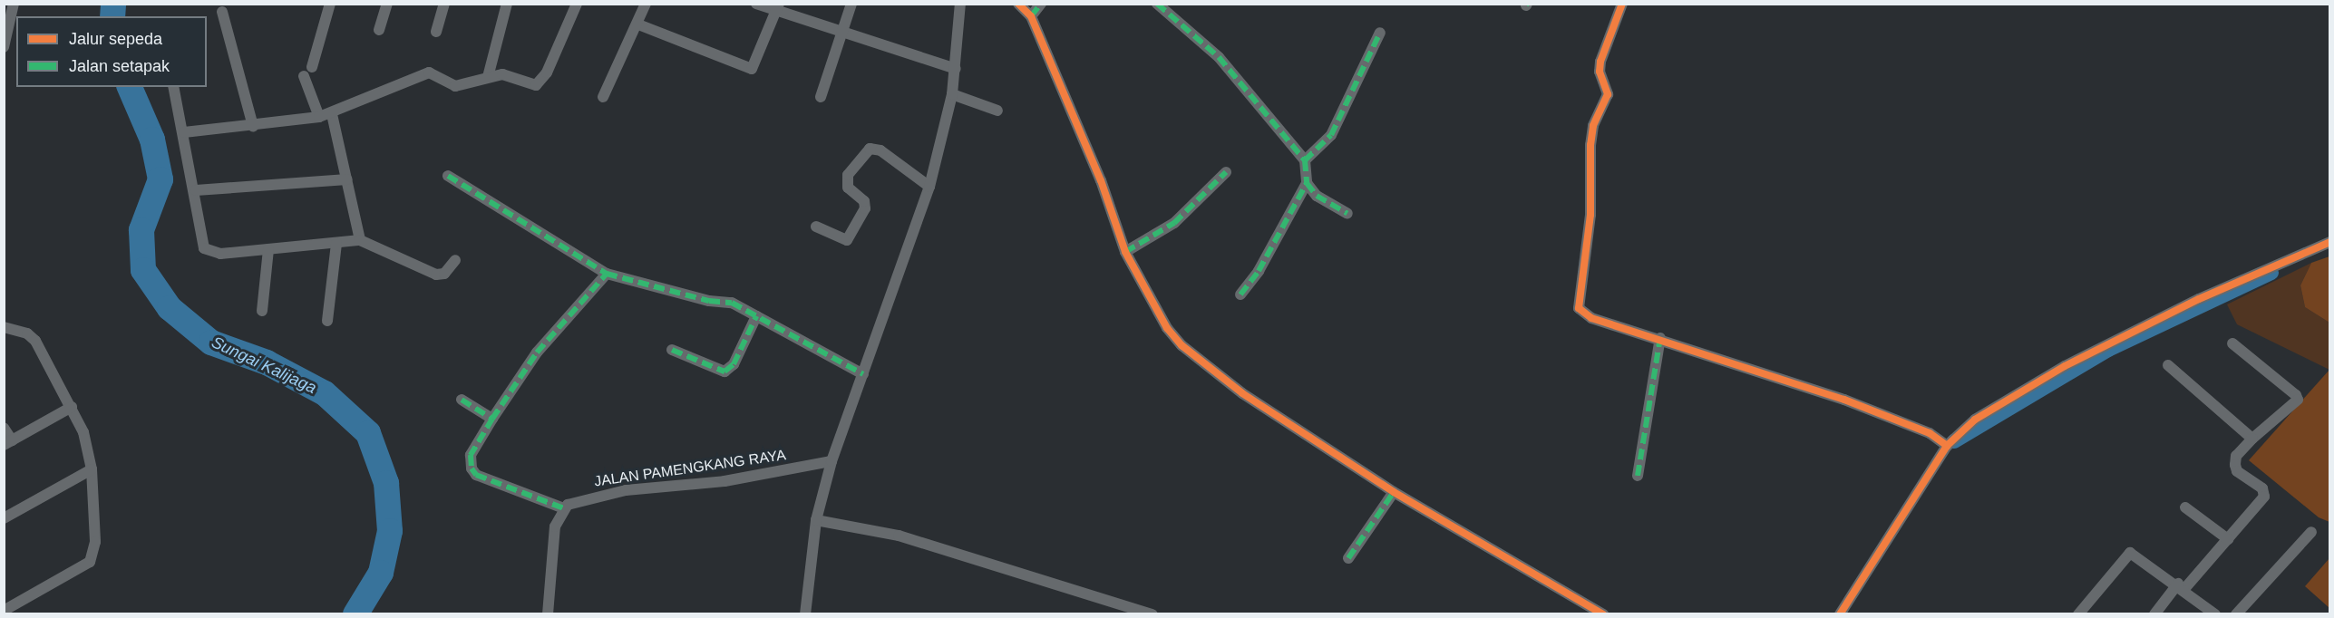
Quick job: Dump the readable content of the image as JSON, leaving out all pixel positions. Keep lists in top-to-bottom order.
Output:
{
  "streets": {
    "street": ["JALAN PAMENGKANG RAYA"]
  },
  "water": ["Sungai Kalijaga"],
  "legend": ["Jalur sepeda", "Jalan setapak"]
}
